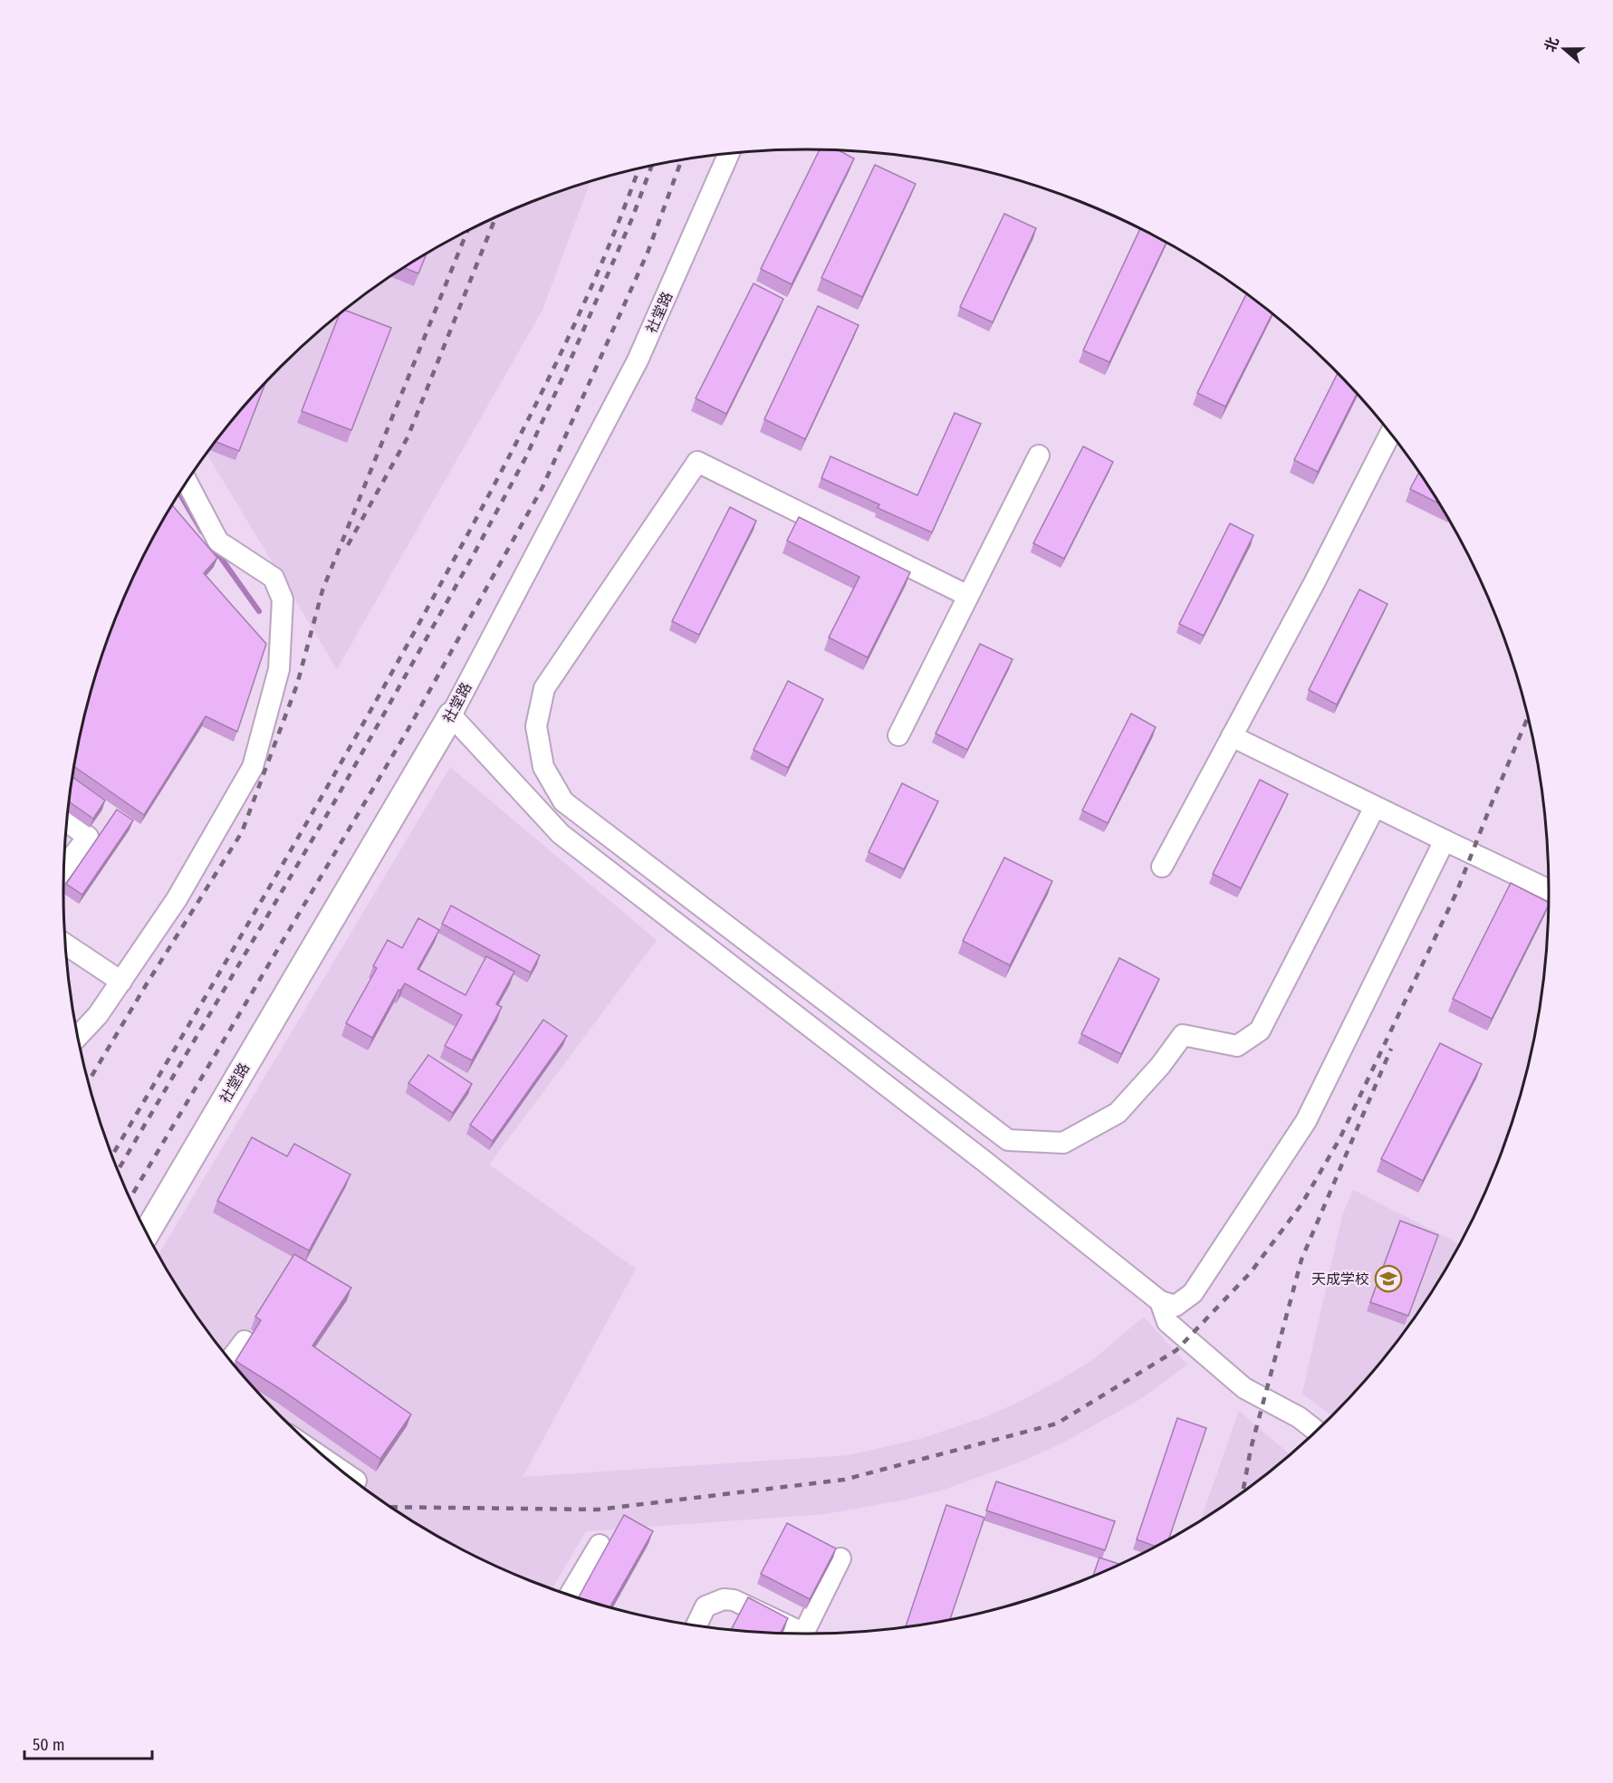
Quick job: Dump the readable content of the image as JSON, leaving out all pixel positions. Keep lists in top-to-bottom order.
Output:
{
  "streets": {
    "main road": ["社堂路"]
  },
  "places": {
    "school or university": ["天成学校"]
  },
  "scale_bar": "50 m",
  "north": "left"
}
